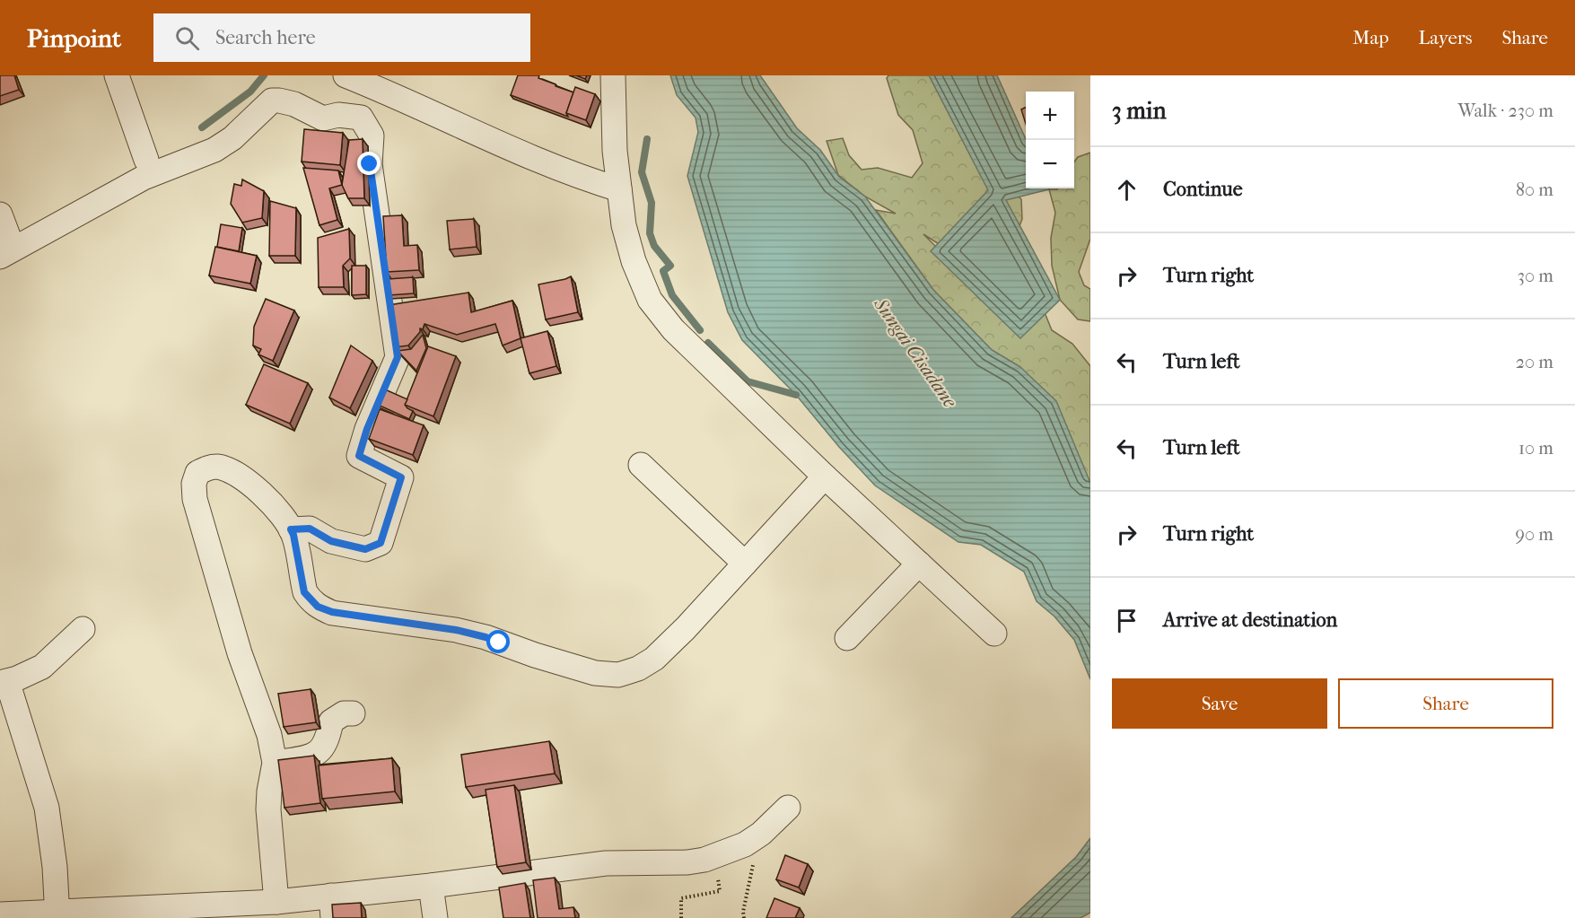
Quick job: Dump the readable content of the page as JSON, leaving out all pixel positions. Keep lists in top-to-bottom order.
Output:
{
  "water": ["Sungai Cisadane"],
  "page": {
    "header": "Pinpoint",
    "search": "Search here",
    "nav": ["Map", "Layers", "Share"],
    "heading": ["3 min", "Walk · 230 m"],
    "map_buttons": ["+", "−"],
    "list": [
      ["Continue", "80 m"],
      ["Turn right", "30 m"],
      ["Turn left", "20 m"],
      ["Turn left", "10 m"],
      ["Turn right", "90 m"],
      "Arrive at destination"
    ],
    "buttons": ["Save", "Share"]
  }
}
